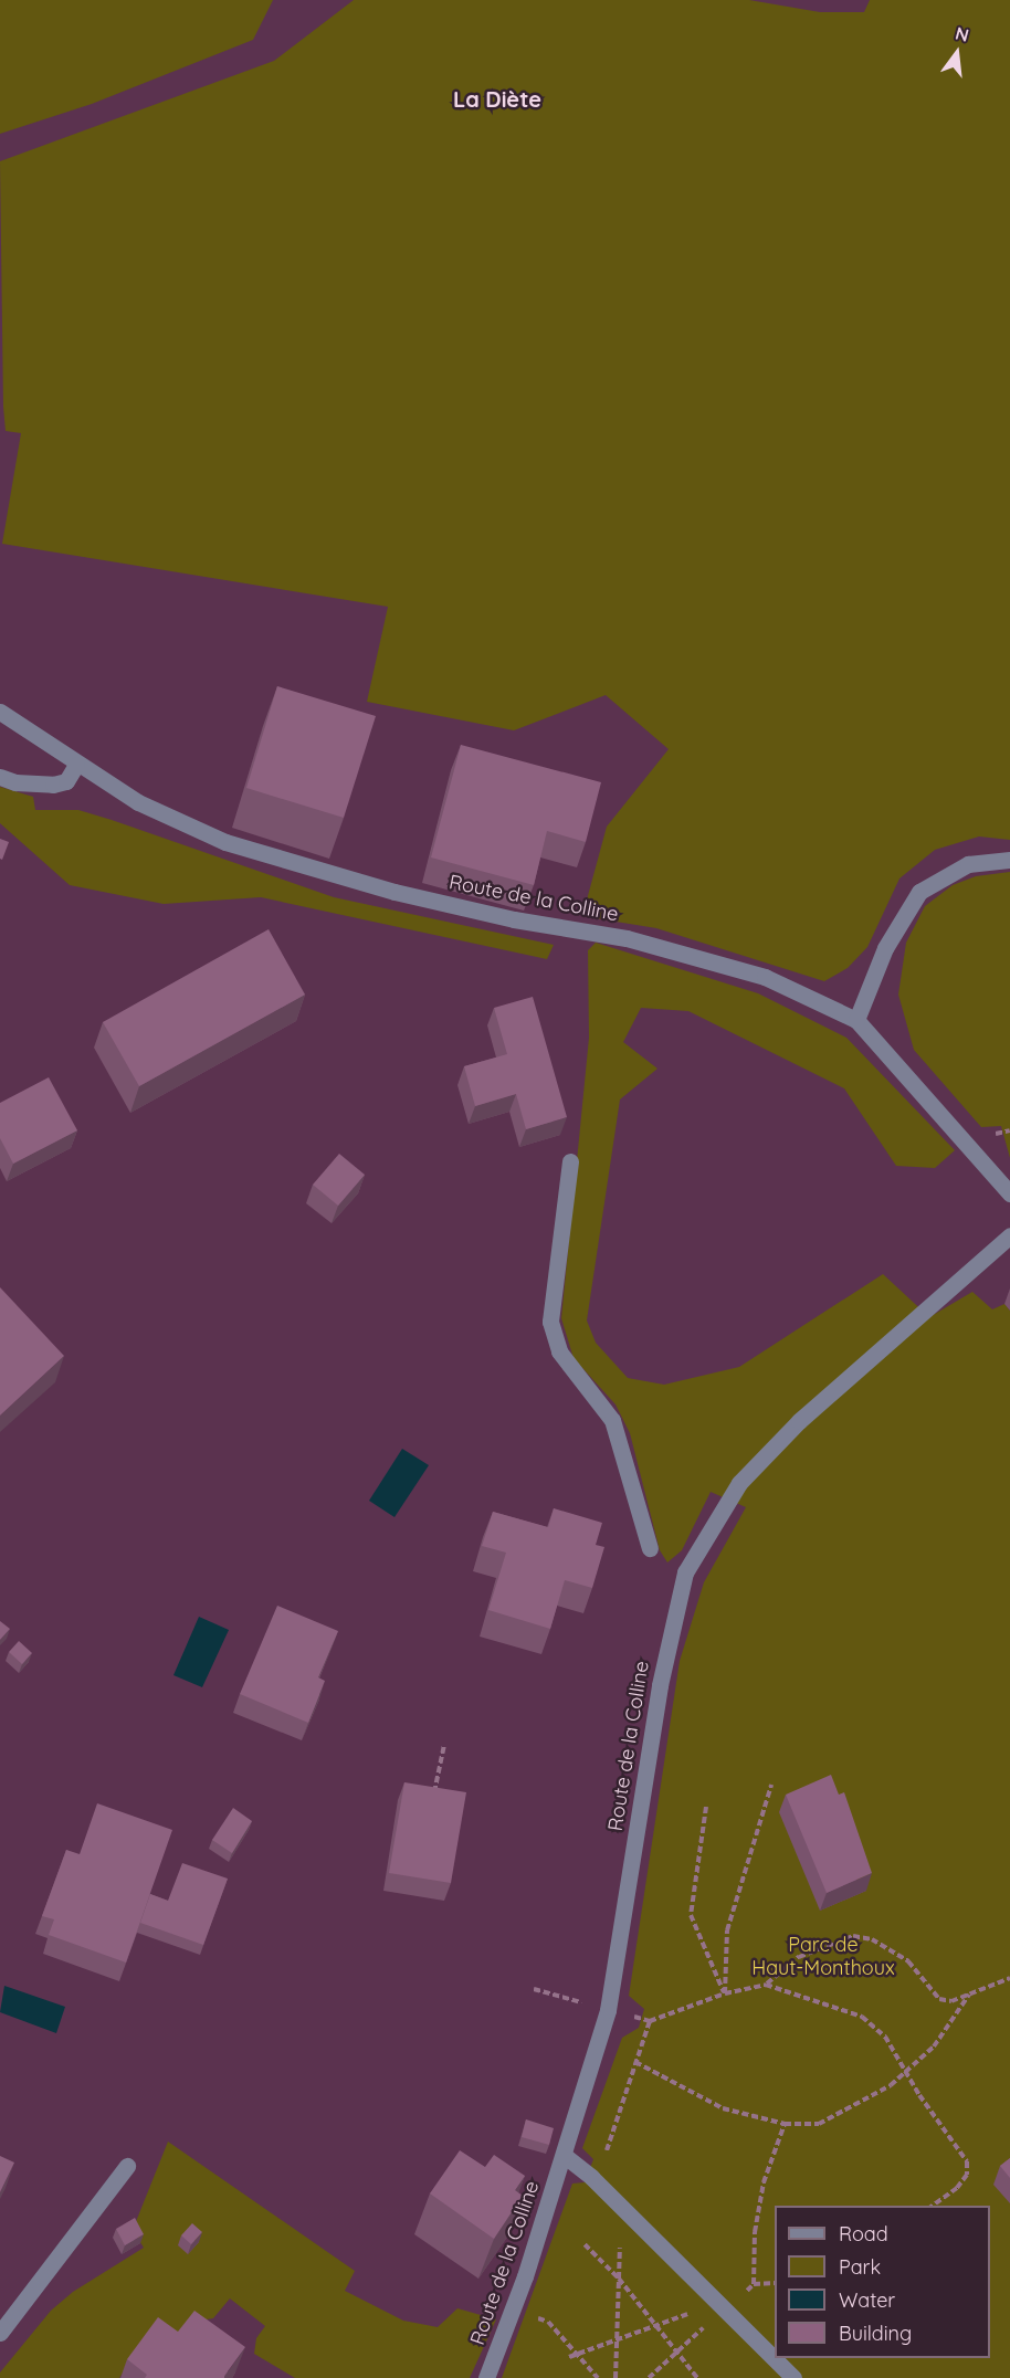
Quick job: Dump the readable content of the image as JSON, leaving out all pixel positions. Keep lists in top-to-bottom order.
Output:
{
  "streets": {
    "street": ["Route de la Colline"]
  },
  "districts": ["La Diète"],
  "parks": ["Parc de Haut-Monthoux"],
  "legend": [
    "Road",
    "Park",
    "Water",
    "Building"
  ],
  "north": "top"
}
